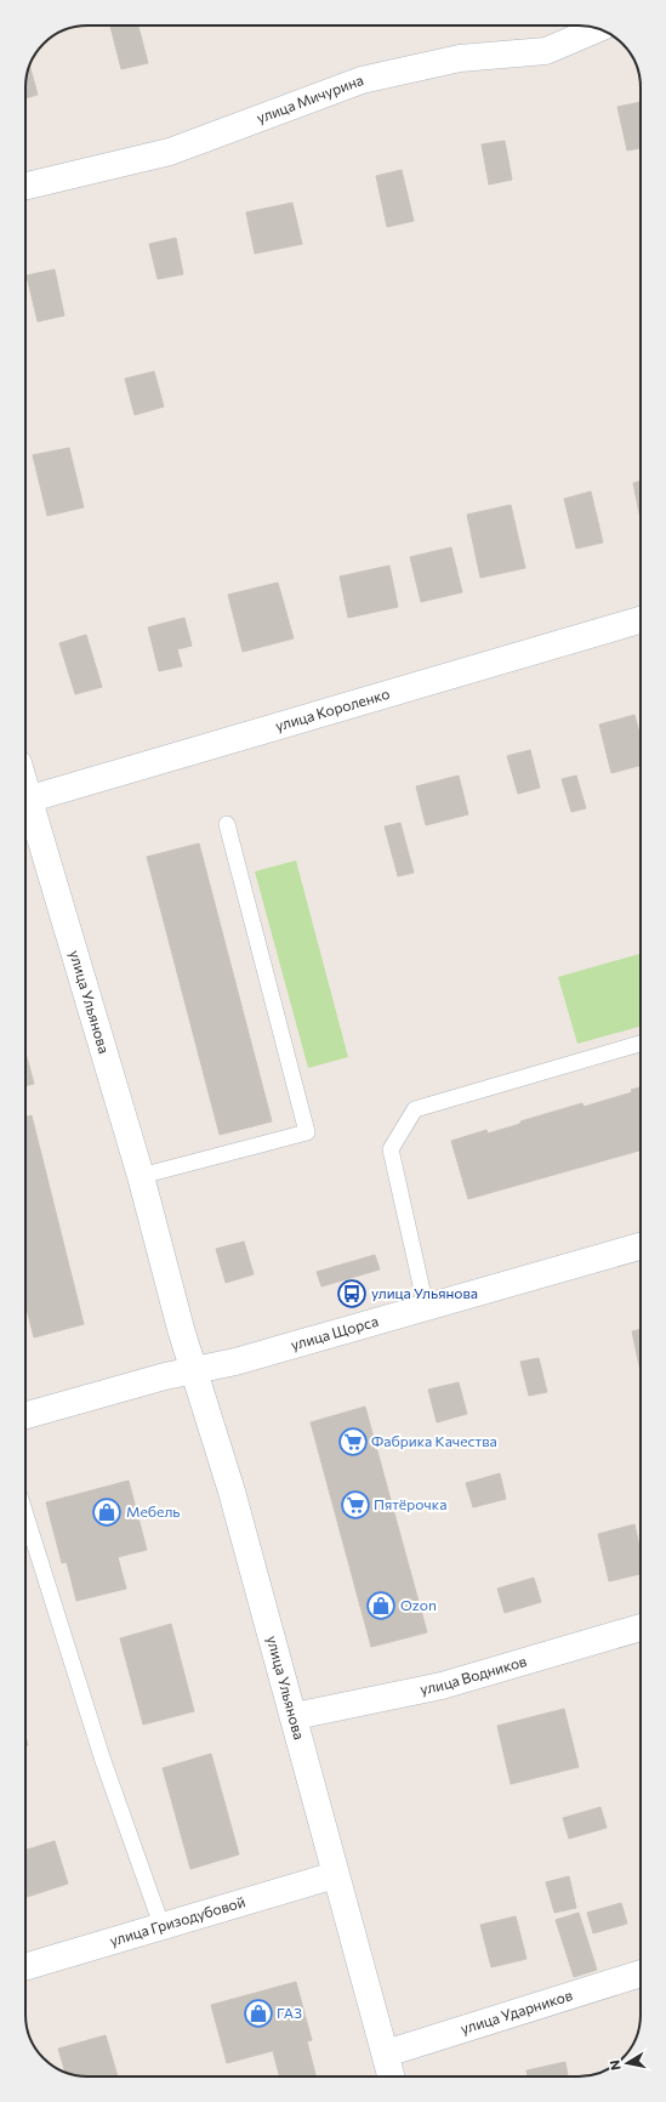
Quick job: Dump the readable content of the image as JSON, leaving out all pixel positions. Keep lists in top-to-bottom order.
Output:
{
  "streets": {
    "street": [
      "улица Мичурина",
      "улица Короленко",
      "улица Ульянова",
      "улица Щорса",
      "улица Водников",
      "улица Гризодубовой",
      "улица Ударников"
    ]
  },
  "crossings": [
    ["улица Ульянова", "улица Щорса"],
    ["улица Ульянова", "улица Водников"],
    ["улица Ульянова", "улица Гризодубовой"],
    ["улица Ульянова", "улица Ударников"]
  ],
  "places": {
    "bus stop": ["улица Ульянова"],
    "supermarket": ["Фабрика Качества", "Пятёрочка"],
    "shop": ["Мебель", "Ozon", "ГАЗ"]
  },
  "north": "left"
}
